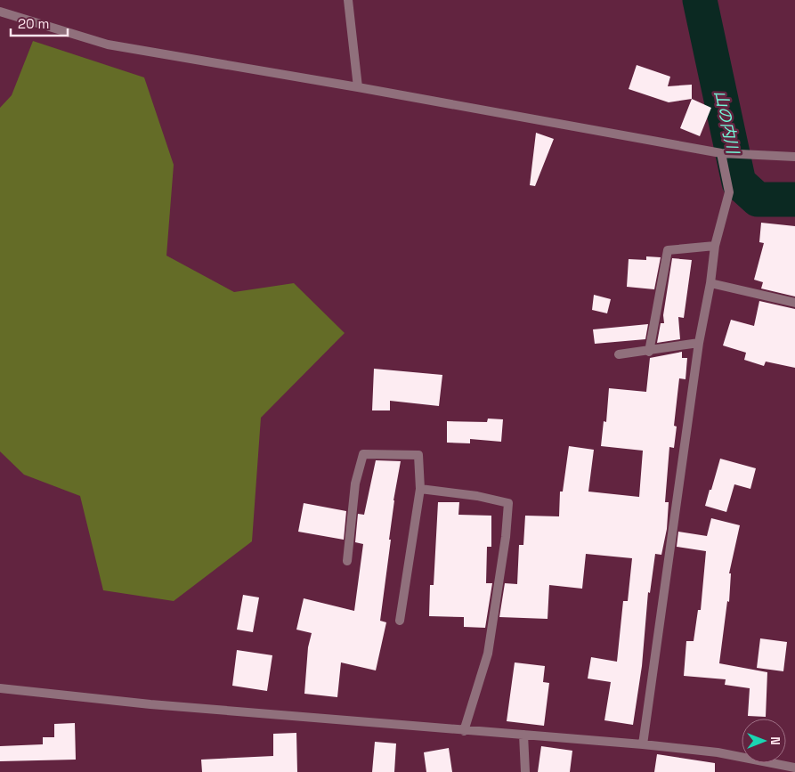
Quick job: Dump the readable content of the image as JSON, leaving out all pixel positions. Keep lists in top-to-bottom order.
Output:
{
  "water": ["山の内川"],
  "scale_bar": "20 m",
  "north": "right"
}
